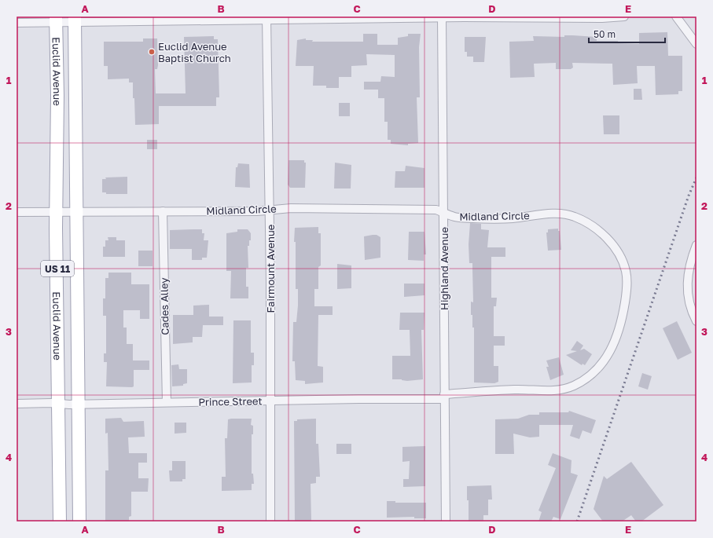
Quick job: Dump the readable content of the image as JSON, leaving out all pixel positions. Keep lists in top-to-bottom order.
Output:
{
  "streets": {
    "main road": ["Euclid Avenue", "US 11"],
    "street": [
      "Midland Circle",
      "Fairmount Avenue",
      "Highland Avenue",
      "Cades Alley",
      "Prince Street"
    ]
  },
  "crossings": [
    ["Euclid Avenue", "Midland Circle"],
    ["Euclid Avenue", "Prince Street"],
    ["Midland Circle", "Fairmount Avenue"],
    ["Midland Circle", "Highland Avenue"],
    ["Midland Circle", "Cades Alley"],
    ["Midland Circle", "Prince Street"],
    ["Fairmount Avenue", "Prince Street"],
    ["Highland Avenue", "Prince Street"],
    ["Cades Alley", "Prince Street"]
  ],
  "places": ["Euclid Avenue Baptist Church"],
  "scale_bar": "50 m",
  "grid": {
    "columns": [
      "A",
      "B",
      "C",
      "D",
      "E"
    ],
    "rows": [
      "1",
      "2",
      "3",
      "4"
    ]
  }
}
